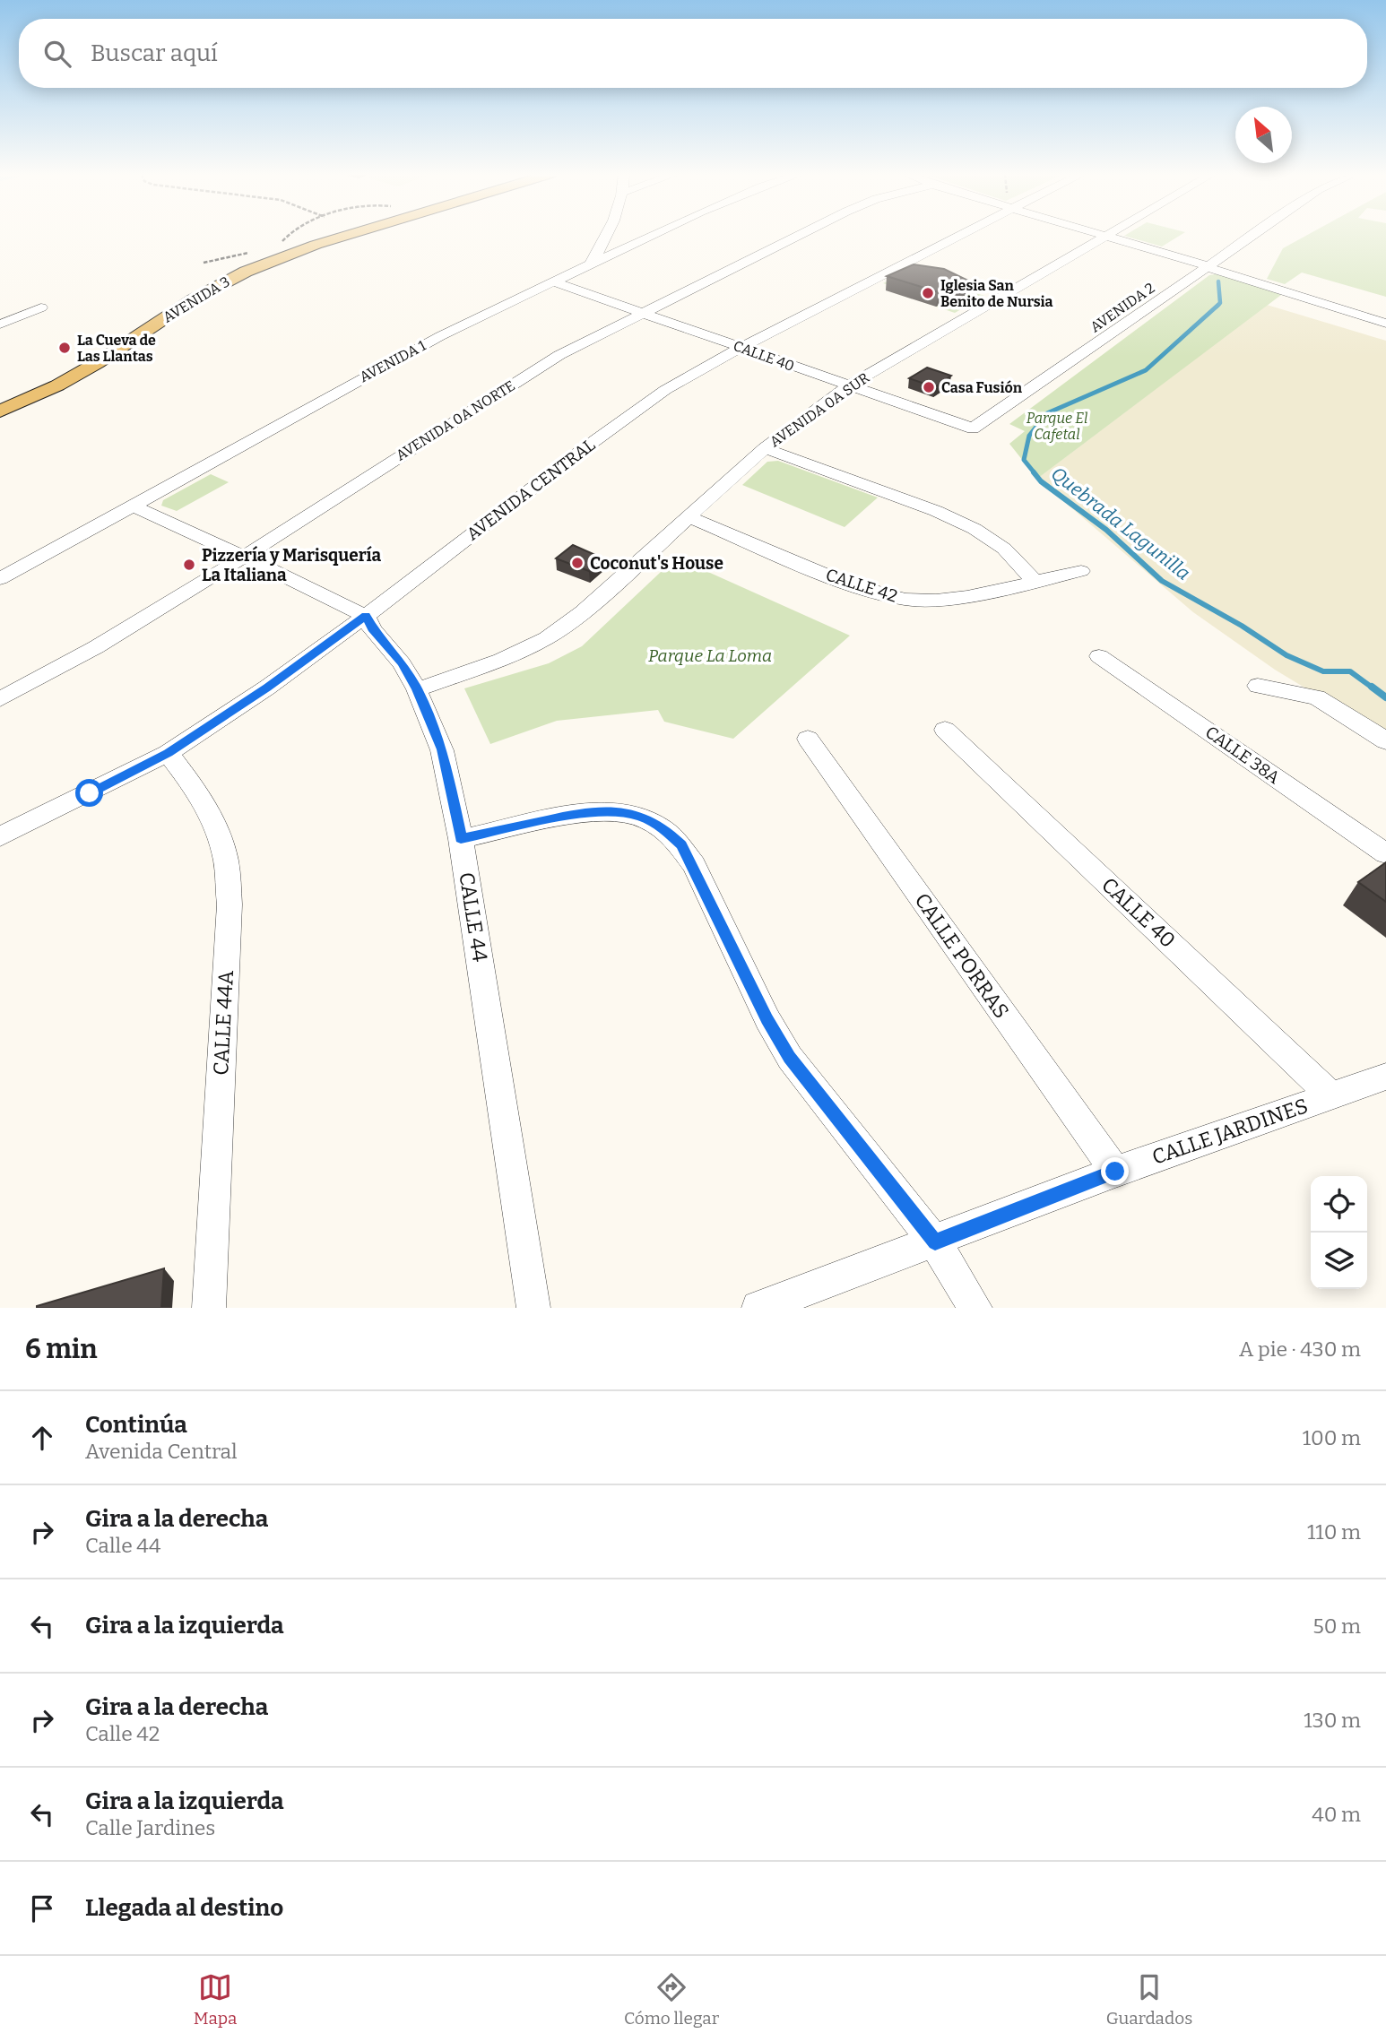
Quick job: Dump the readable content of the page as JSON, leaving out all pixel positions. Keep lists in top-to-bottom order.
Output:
{
  "streets": {
    "main road": ["AVENIDA 3"],
    "street": [
      "AVENIDA 2",
      "CALLE 40",
      "AVENIDA 1",
      "AVENIDA 0A SUR",
      "AVENIDA 0A NORTE",
      "AVENIDA CENTRAL",
      "CALLE 42",
      "CALLE 38A",
      "CALLE 44",
      "CALLE PORRAS",
      "CALLE 44A",
      "CALLE JARDINES"
    ]
  },
  "crossings": [
    ["AVENIDA 2", "CALLE 40"],
    ["CALLE 40", "AVENIDA 1"],
    ["CALLE 40", "AVENIDA 0A SUR"],
    ["CALLE 40", "AVENIDA 0A NORTE"],
    ["CALLE 40", "AVENIDA CENTRAL"],
    ["CALLE 40", "CALLE JARDINES"],
    ["AVENIDA 0A SUR", "CALLE 42"],
    ["AVENIDA 0A SUR", "CALLE 44"],
    ["AVENIDA CENTRAL", "CALLE 44"],
    ["AVENIDA CENTRAL", "CALLE 44A"],
    ["CALLE PORRAS", "CALLE JARDINES"]
  ],
  "water": ["Quebrada Lagunilla"],
  "parks": ["Parque El Cafetal", "Parque La Loma"],
  "places": [
    "Iglesia San Benito de Nursia",
    "La Cueva de Las Llantas",
    "Casa Fusión",
    "Coconut's House",
    "Pizzería y Marisquería La Italiana"
  ],
  "north": "top left",
  "page": {
    "search": "Buscar aquí",
    "heading": ["6 min", "A pie · 430 m"],
    "list": [
      ["Continúa", "Avenida Central", "100 m"],
      ["Gira a la derecha", "Calle 44", "110 m"],
      ["Gira a la izquierda", "50 m"],
      ["Gira a la derecha", "Calle 42", "130 m"],
      ["Gira a la izquierda", "Calle Jardines", "40 m"],
      "Llegada al destino"
    ],
    "nav": ["Mapa", "Cómo llegar", "Guardados"]
  }
}
